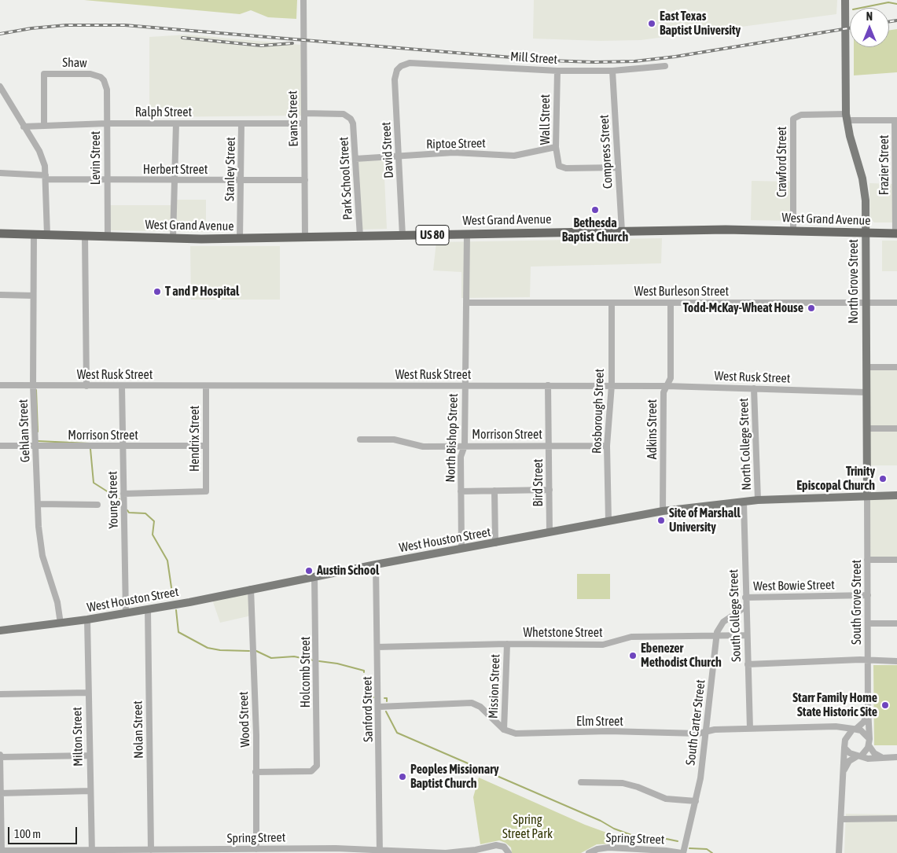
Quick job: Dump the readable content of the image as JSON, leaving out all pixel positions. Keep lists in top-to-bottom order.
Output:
{
  "streets": {
    "highway": ["West Grand Avenue", "US 80"],
    "main road": ["North Grove Street", "West Houston Street"],
    "street": [
      "Mill Street",
      "Shaw",
      "Ralph Street",
      "Evans Street",
      "Wall Street",
      "Riptoe Street",
      "David Street",
      "Compress Street",
      "Levin Street",
      "Crawford Street",
      "Frazier Street",
      "Stanley Street",
      "Herbert Street",
      "Park School Street",
      "West Burleson Street",
      "West Rusk Street",
      "Rosborough Street",
      "Adkins Street",
      "Gehlan Street",
      "Morrison Street",
      "North Bishop Street",
      "Hendrix Street",
      "North College Street",
      "Bird Street",
      "Young Street",
      "West Bowie Street",
      "South Grove Street",
      "South College Street",
      "Whetstone Street",
      "Holcomb Street",
      "Mission Street",
      "Sanford Street",
      "Wood Street",
      "Elm Street",
      "South Carter Street",
      "Nolan Street",
      "Milton Street",
      "Spring Street"
    ]
  },
  "crossings": [
    ["Mill Street", "Wall Street"],
    ["Mill Street", "David Street"],
    ["Mill Street", "Compress Street"],
    ["Shaw", "Ralph Street"],
    ["Shaw", "Levin Street"],
    ["Ralph Street", "Evans Street"],
    ["Ralph Street", "Levin Street"],
    ["Ralph Street", "Stanley Street"],
    ["Evans Street", "Herbert Street"],
    ["Evans Street", "Park School Street"],
    ["Evans Street", "West Grand Avenue"],
    ["Wall Street", "Riptoe Street"],
    ["Wall Street", "Compress Street"],
    ["Riptoe Street", "David Street"],
    ["Riptoe Street", "Park School Street"],
    ["David Street", "West Grand Avenue"],
    ["Compress Street", "West Grand Avenue"],
    ["Levin Street", "Herbert Street"],
    ["Levin Street", "West Grand Avenue"],
    ["Crawford Street", "West Grand Avenue"],
    ["Crawford Street", "North Grove Street"],
    ["Frazier Street", "West Grand Avenue"],
    ["Stanley Street", "Herbert Street"],
    ["Stanley Street", "West Grand Avenue"],
    ["Park School Street", "West Grand Avenue"],
    ["West Grand Avenue", "North Grove Street"],
    ["West Grand Avenue", "Gehlan Street"],
    ["West Grand Avenue", "North Bishop Street"],
    ["North Grove Street", "West Burleson Street"],
    ["North Grove Street", "West Rusk Street"],
    ["North Grove Street", "West Houston Street"],
    ["North Grove Street", "South Grove Street"],
    ["West Burleson Street", "Rosborough Street"],
    ["West Burleson Street", "Adkins Street"],
    ["West Burleson Street", "North Bishop Street"],
    ["West Rusk Street", "Rosborough Street"],
    ["West Rusk Street", "Adkins Street"],
    ["West Rusk Street", "Gehlan Street"],
    ["West Rusk Street", "North Bishop Street"],
    ["West Rusk Street", "Hendrix Street"],
    ["West Rusk Street", "North College Street"],
    ["West Rusk Street", "Bird Street"],
    ["West Rusk Street", "Young Street"],
    ["Rosborough Street", "Morrison Street"],
    ["Rosborough Street", "West Houston Street"],
    ["Adkins Street", "West Houston Street"],
    ["Gehlan Street", "Morrison Street"],
    ["Gehlan Street", "West Houston Street"],
    ["Morrison Street", "North Bishop Street"],
    ["Morrison Street", "Hendrix Street"],
    ["Morrison Street", "Bird Street"],
    ["Morrison Street", "Young Street"],
    ["North Bishop Street", "West Houston Street"],
    ["Hendrix Street", "Young Street"],
    ["North College Street", "West Houston Street"],
    ["Bird Street", "West Houston Street"],
    ["Young Street", "West Houston Street"],
    ["West Houston Street", "South Grove Street"],
    ["West Houston Street", "South College Street"],
    ["West Houston Street", "Holcomb Street"],
    ["West Houston Street", "Sanford Street"],
    ["West Houston Street", "Wood Street"],
    ["West Houston Street", "Nolan Street"],
    ["West Houston Street", "Milton Street"],
    ["West Bowie Street", "South Grove Street"],
    ["West Bowie Street", "South College Street"],
    ["South Grove Street", "Elm Street"],
    ["South College Street", "Whetstone Street"],
    ["South College Street", "Elm Street"],
    ["South College Street", "South Carter Street"],
    ["Whetstone Street", "Mission Street"],
    ["Whetstone Street", "Sanford Street"],
    ["Whetstone Street", "South Carter Street"],
    ["Holcomb Street", "Wood Street"],
    ["Mission Street", "Elm Street"],
    ["Sanford Street", "Spring Street"],
    ["Wood Street", "Spring Street"],
    ["Elm Street", "South Carter Street"],
    ["South Carter Street", "Spring Street"],
    ["Nolan Street", "Spring Street"],
    ["Milton Street", "Spring Street"]
  ],
  "parks": ["Spring Street Park"],
  "places": [
    "East Texas Baptist University",
    "Bethesda Baptist Church",
    "T and P Hospital",
    "Todd-McKay-Wheat House",
    "Trinity Episcopal Church",
    "Site of Marshall University",
    "Austin School",
    "Ebenezer Methodist Church",
    "Starr Family Home State Historic Site",
    "Peoples Missionary Baptist Church"
  ],
  "scale_bar": "100 m",
  "north": "top"
}
